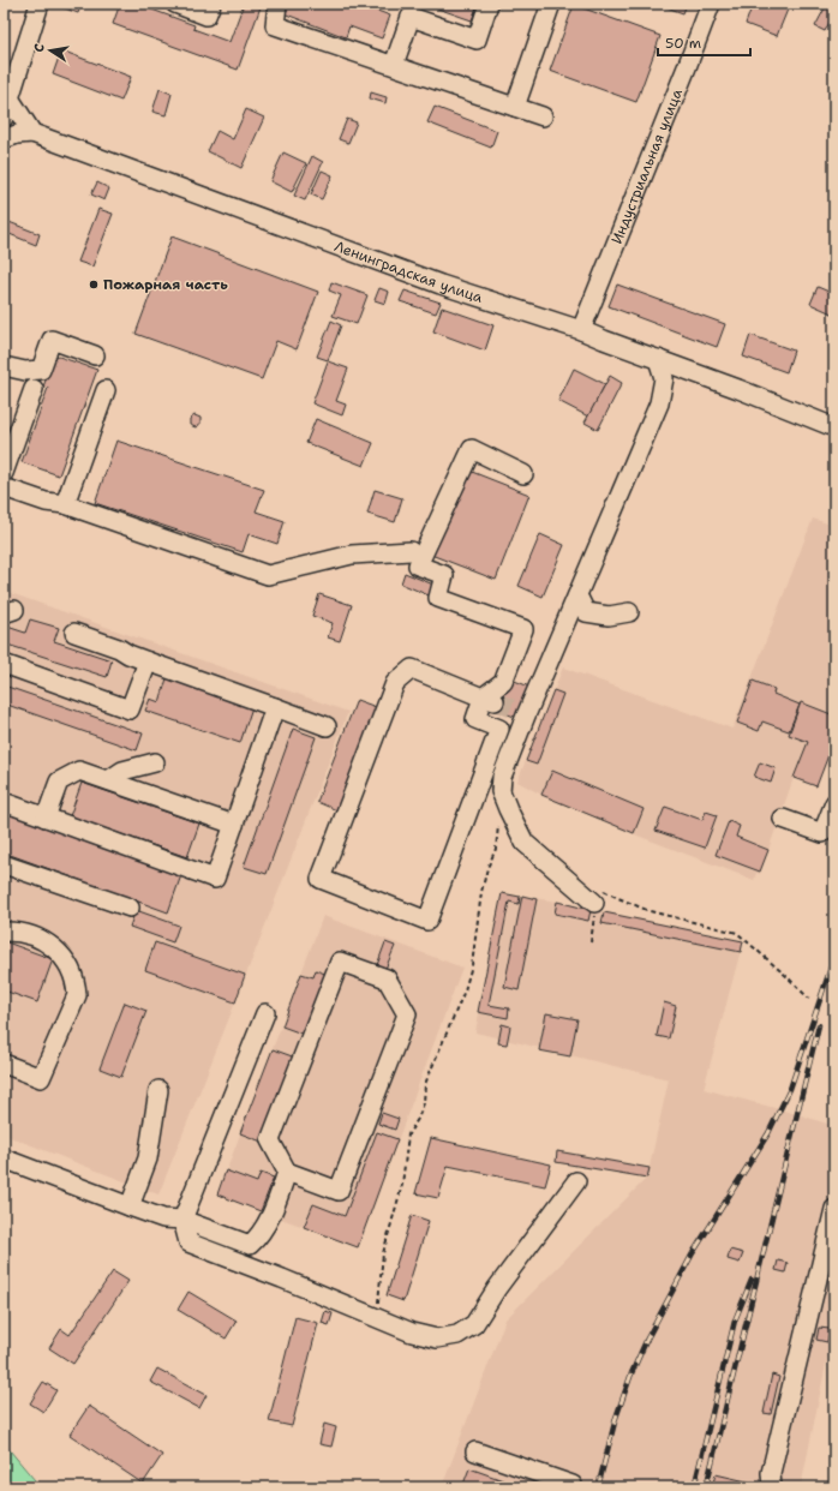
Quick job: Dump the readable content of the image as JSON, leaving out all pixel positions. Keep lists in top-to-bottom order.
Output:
{
  "streets": {
    "street": ["Индустриальная улица", "Ленинградская улица"]
  },
  "crossings": [
    ["Индустриальная улица", "Ленинградская улица"]
  ],
  "places": ["Пожарная часть"],
  "scale_bar": "50 m",
  "north": "left"
}
